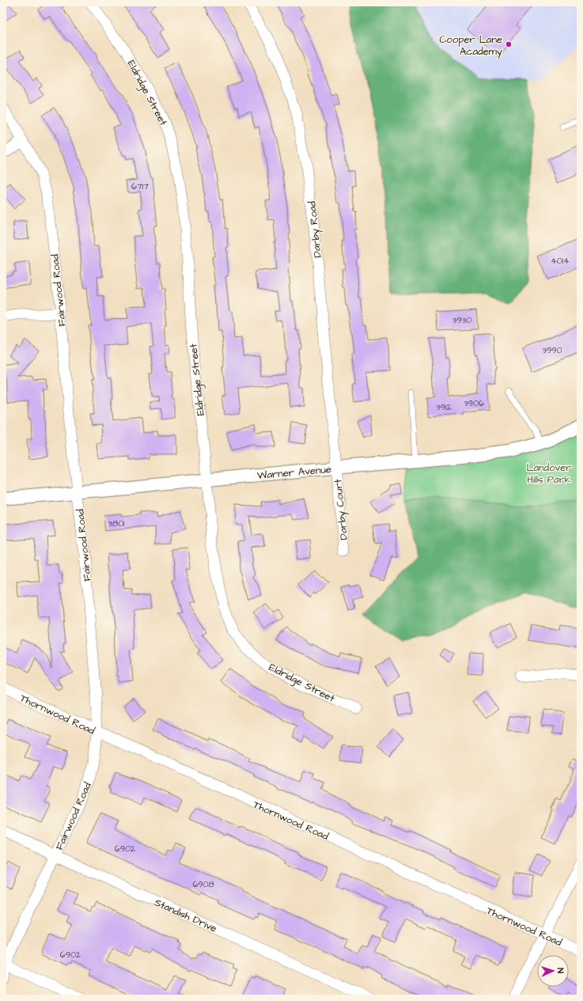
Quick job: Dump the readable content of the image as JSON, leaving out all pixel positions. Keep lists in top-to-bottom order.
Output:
{
  "streets": {
    "street": [
      "Eldridge Street",
      "Darby Road",
      "Fairwood Road",
      "Warner Avenue",
      "Darby Court",
      "Thornwood Road",
      "Standish Drive"
    ]
  },
  "crossings": [
    ["Eldridge Street", "Warner Avenue"],
    ["Darby Road", "Warner Avenue"],
    ["Darby Road", "Darby Court"],
    ["Fairwood Road", "Warner Avenue"],
    ["Fairwood Road", "Thornwood Road"],
    ["Fairwood Road", "Standish Drive"],
    ["Warner Avenue", "Darby Court"]
  ],
  "parks": ["Landover Hills Park"],
  "places": ["Cooper Lane Academy"],
  "house_numbers": [
    "6717",
    "4014",
    "3930",
    "3990",
    "3906",
    "3912",
    "3801",
    "6902",
    "6908",
    "6902"
  ],
  "north": "right"
}
